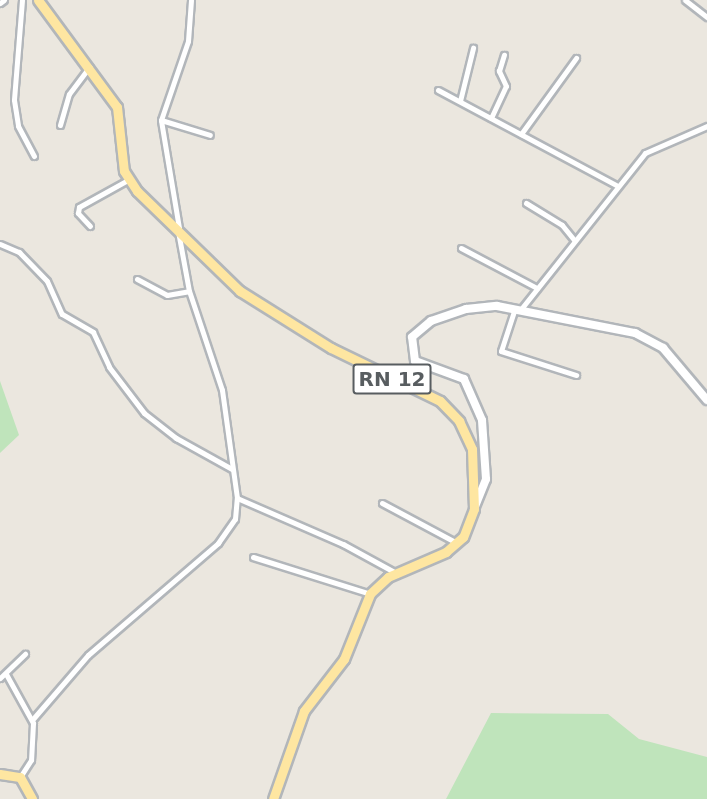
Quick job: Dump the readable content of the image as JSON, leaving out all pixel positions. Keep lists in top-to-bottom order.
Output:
{
  "streets": {
    "main road": ["RN 12"]
  }
}
